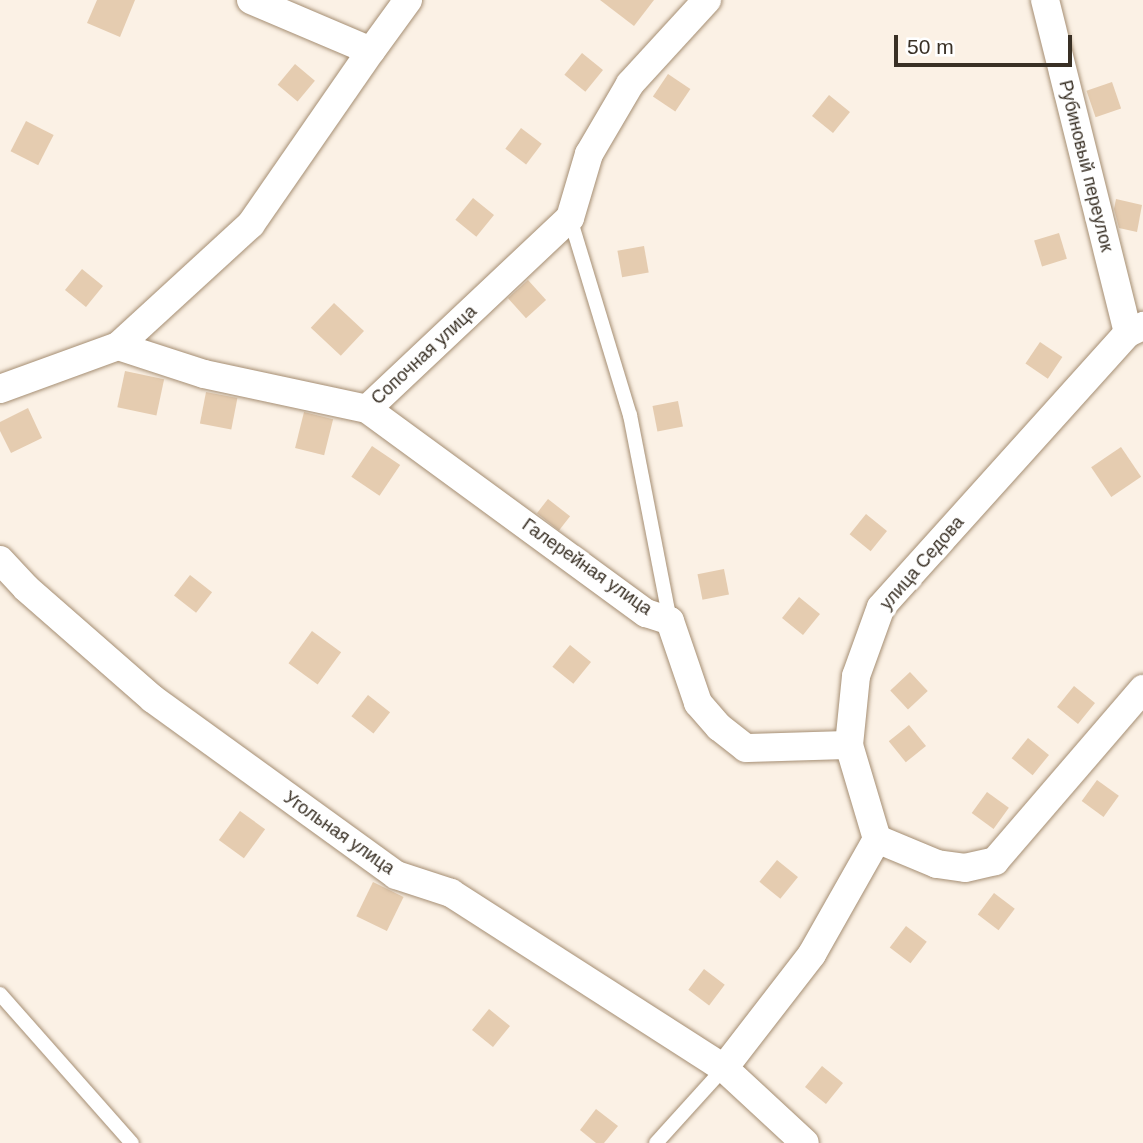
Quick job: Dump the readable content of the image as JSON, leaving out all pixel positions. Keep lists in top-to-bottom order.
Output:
{
  "streets": {
    "street": [
      "Рубиновый переулок",
      "Сопочная улица",
      "улица Седова",
      "Галерейная улица",
      "Угольная улица"
    ]
  },
  "crossings": [
    ["Рубиновый переулок", "улица Седова"],
    ["Сопочная улица", "Галерейная улица"],
    ["улица Седова", "Галерейная улица"]
  ],
  "scale_bar": "50 m"
}
